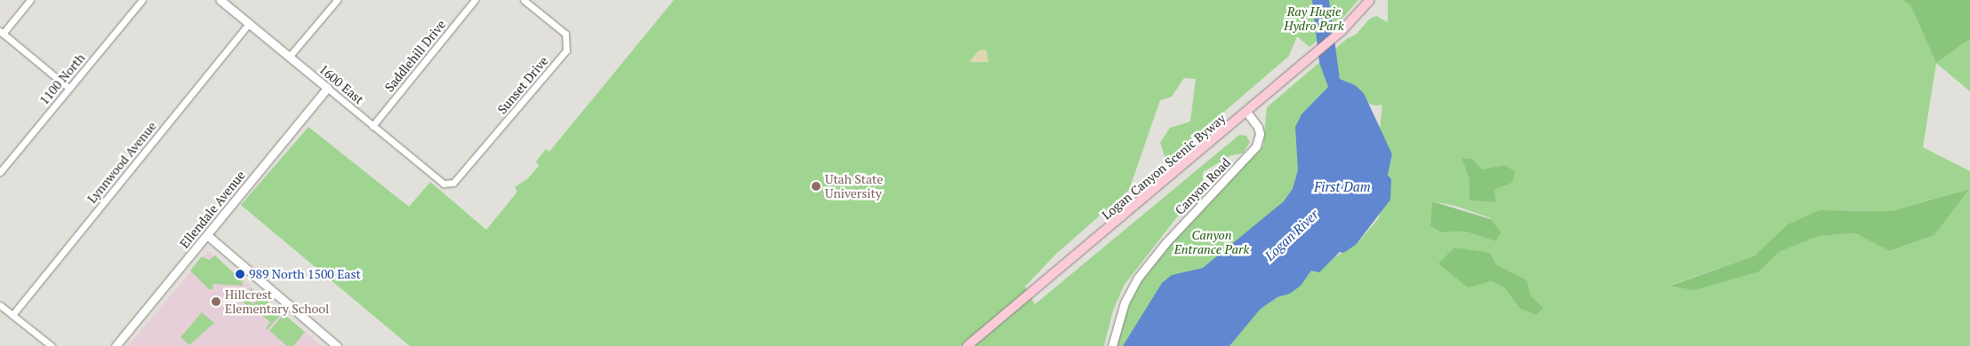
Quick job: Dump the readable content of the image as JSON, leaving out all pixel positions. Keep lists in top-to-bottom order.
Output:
{
  "streets": {
    "main road": ["Logan Canyon Scenic Byway"],
    "street": [
      "Saddlehill Drive",
      "1100 North",
      "1600 East",
      "Sunset Drive",
      "Lynnwood Avenue",
      "Canyon Road",
      "Ellendale Avenue"
    ]
  },
  "crossings": [
    ["Saddlehill Drive", "1600 East"],
    ["1600 East", "Sunset Drive"],
    ["1600 East", "Lynnwood Avenue"],
    ["1600 East", "Ellendale Avenue"],
    ["Logan Canyon Scenic Byway", "Canyon Road"]
  ],
  "water": ["First Dam", "Logan River"],
  "parks": ["Ray Hugie Hydro Park", "Canyon Entrance Park"],
  "places": ["Utah State University", "989 North 1500 East", "Hillcrest Elementary School"]
}
